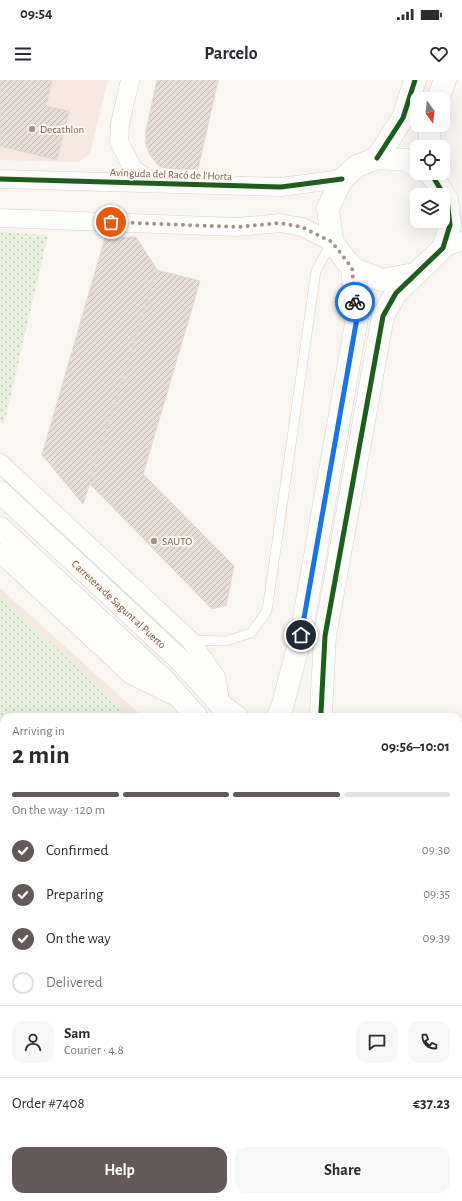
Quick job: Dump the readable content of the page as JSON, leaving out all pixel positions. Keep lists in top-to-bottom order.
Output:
{
  "streets": {
    "street": ["Avinguda del Racó de l'Horta", "Carretera de Sagunt al Puerto"]
  },
  "places": ["Decathlon", "SAUTO"],
  "north": "bottom",
  "page": {
    "status": "09:54",
    "header": "Parcelo",
    "heading": ["2 min", "Arriving in", "09:56–10:01"],
    "panel": [
      "Sam",
      "Courier · 4.8",
      "Order #7408",
      "€37.23"
    ],
    "bar": "On the way · 120 m",
    "list": [
      ["Confirmed", "09:30"],
      ["Preparing", "09:35"],
      ["On the way", "09:39"],
      "Delivered"
    ],
    "buttons": ["Help", "Share"]
  }
}
